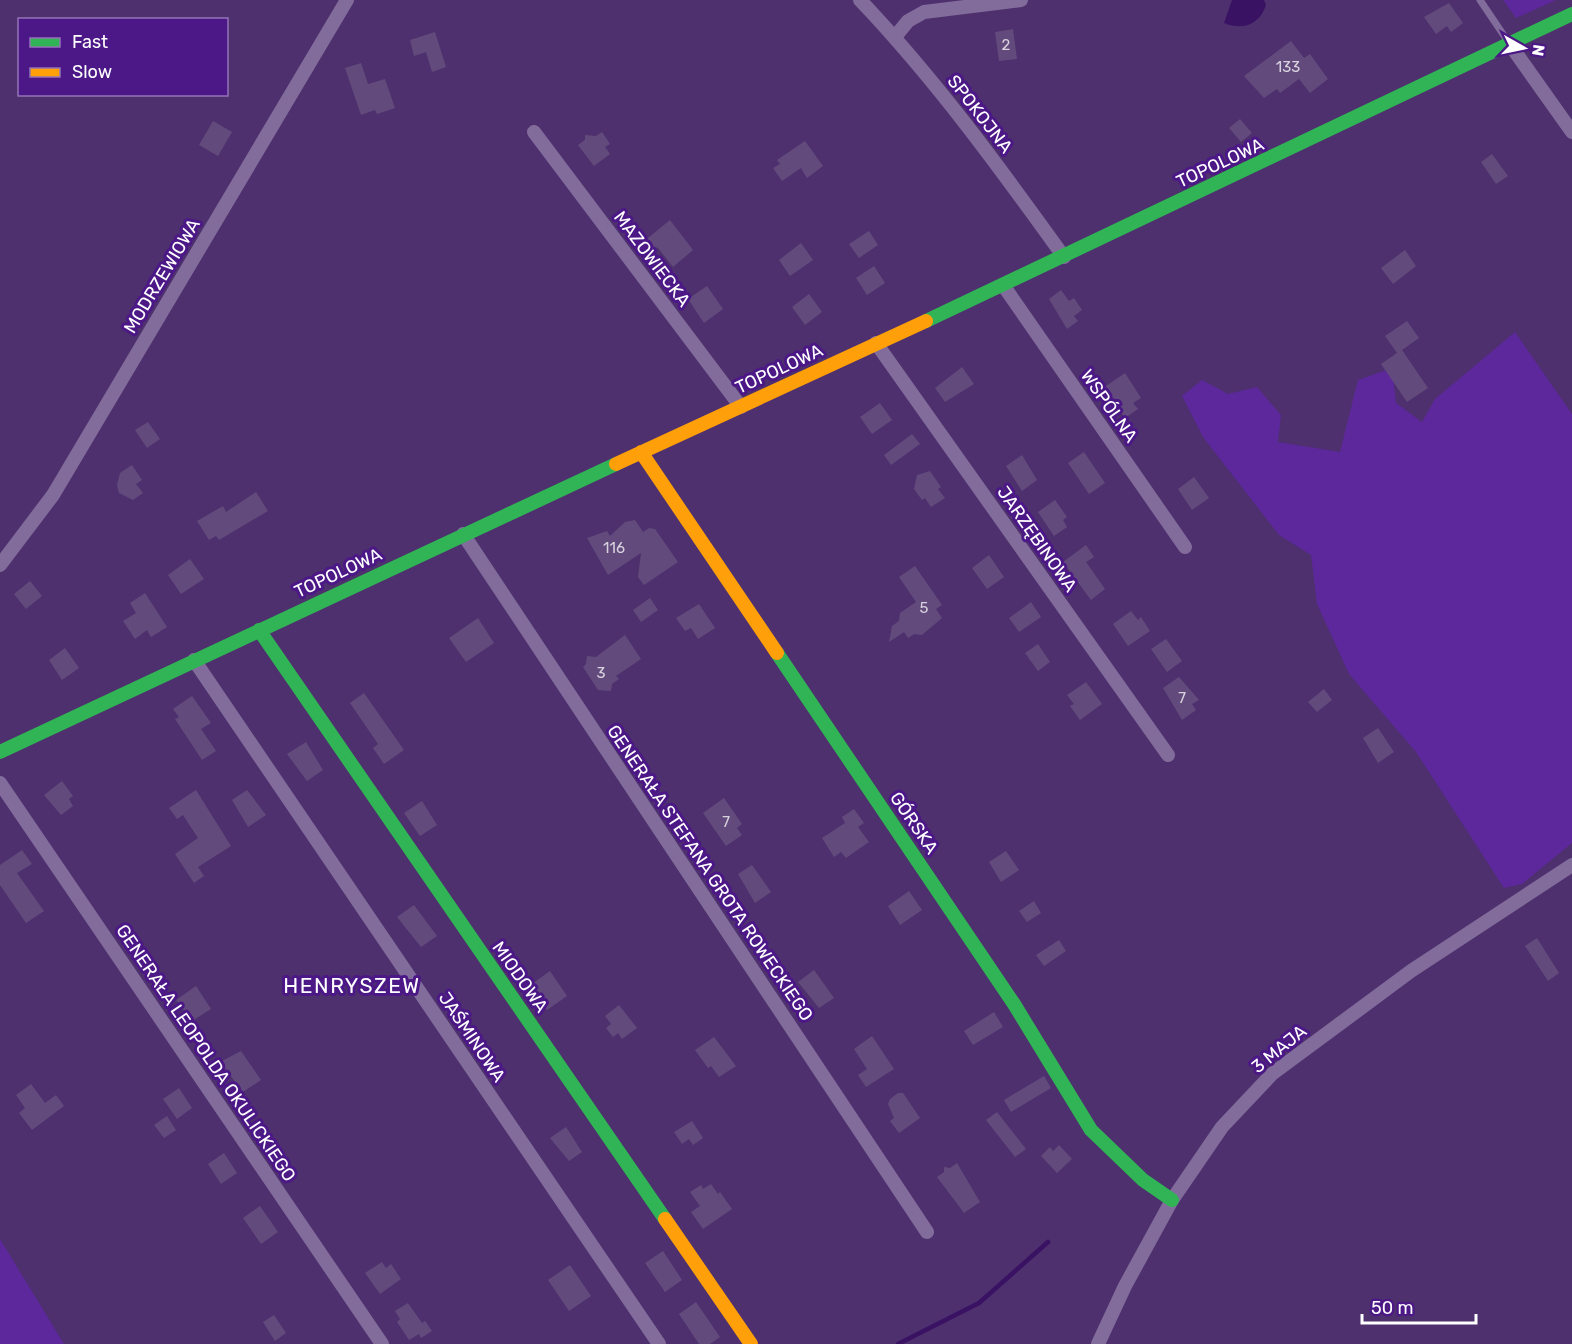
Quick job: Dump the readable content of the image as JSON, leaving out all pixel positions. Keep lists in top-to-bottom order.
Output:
{
  "streets": {
    "street": [
      "SPOKOJNA",
      "TOPOLOWA",
      "MAZOWIECKA",
      "MODRZEWIOWA",
      "WSPÓLNA",
      "JARZĘBINOWA",
      "GÓRSKA",
      "GENERAŁA STEFANA GROTA ROWECKIEGO",
      "MIODOWA",
      "JAŚMINOWA",
      "3 MAJA",
      "GENERAŁA LEOPOLDA OKULICKIEGO"
    ]
  },
  "crossings": [
    ["SPOKOJNA", "TOPOLOWA"],
    ["TOPOLOWA", "MAZOWIECKA"],
    ["TOPOLOWA", "WSPÓLNA"],
    ["TOPOLOWA", "JARZĘBINOWA"],
    ["TOPOLOWA", "GÓRSKA"],
    ["TOPOLOWA", "GENERAŁA STEFANA GROTA ROWECKIEGO"],
    ["TOPOLOWA", "MIODOWA"],
    ["TOPOLOWA", "JAŚMINOWA"],
    ["GÓRSKA", "3 MAJA"]
  ],
  "districts": ["HENRYSZEW"],
  "house_numbers": [
    "2",
    "133",
    "116",
    "5",
    "3",
    "7",
    "7"
  ],
  "legend": ["Fast", "Slow"],
  "scale_bar": "50 m",
  "north": "right"
}
